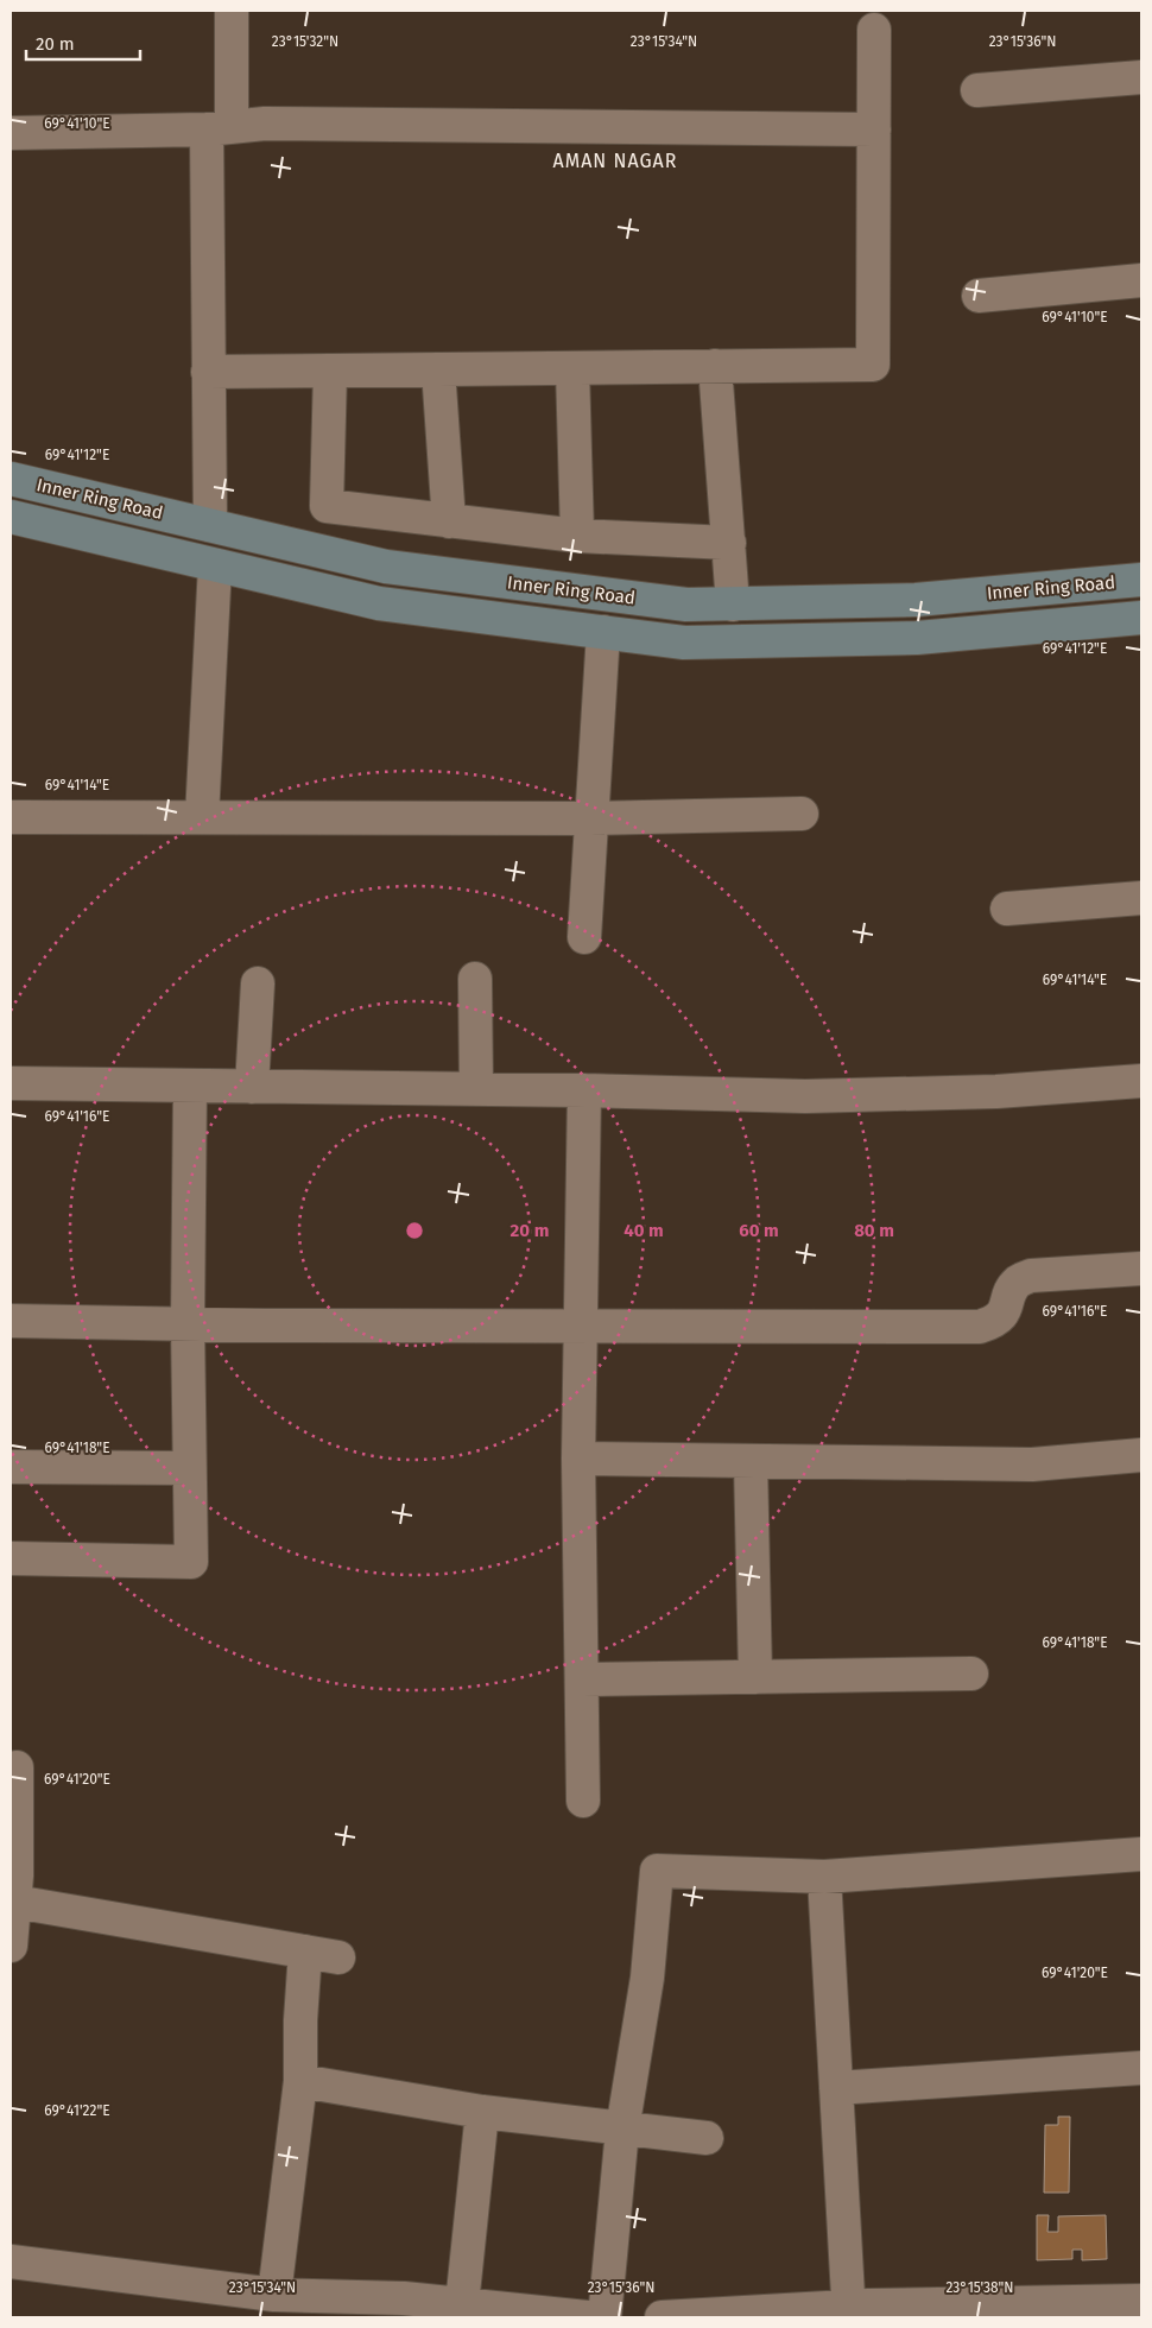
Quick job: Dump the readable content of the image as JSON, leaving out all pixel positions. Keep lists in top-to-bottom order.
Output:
{
  "streets": {
    "main road": ["Inner Ring Road"]
  },
  "districts": ["AMAN NAGAR"],
  "scale_bar": "20 m",
  "coordinates": [
    "23°15'34\"N",
    "23°15'36\"N",
    "23°15'32\"N",
    "69°41'10\"E",
    "69°41'12\"E",
    "69°41'14\"E",
    "69°41'16\"E",
    "69°41'18\"E",
    "69°41'20\"E",
    "69°41'22\"E",
    "23°15'38\"N"
  ],
  "rings": [
    "20 m",
    "40 m",
    "60 m",
    "80 m"
  ]
}
